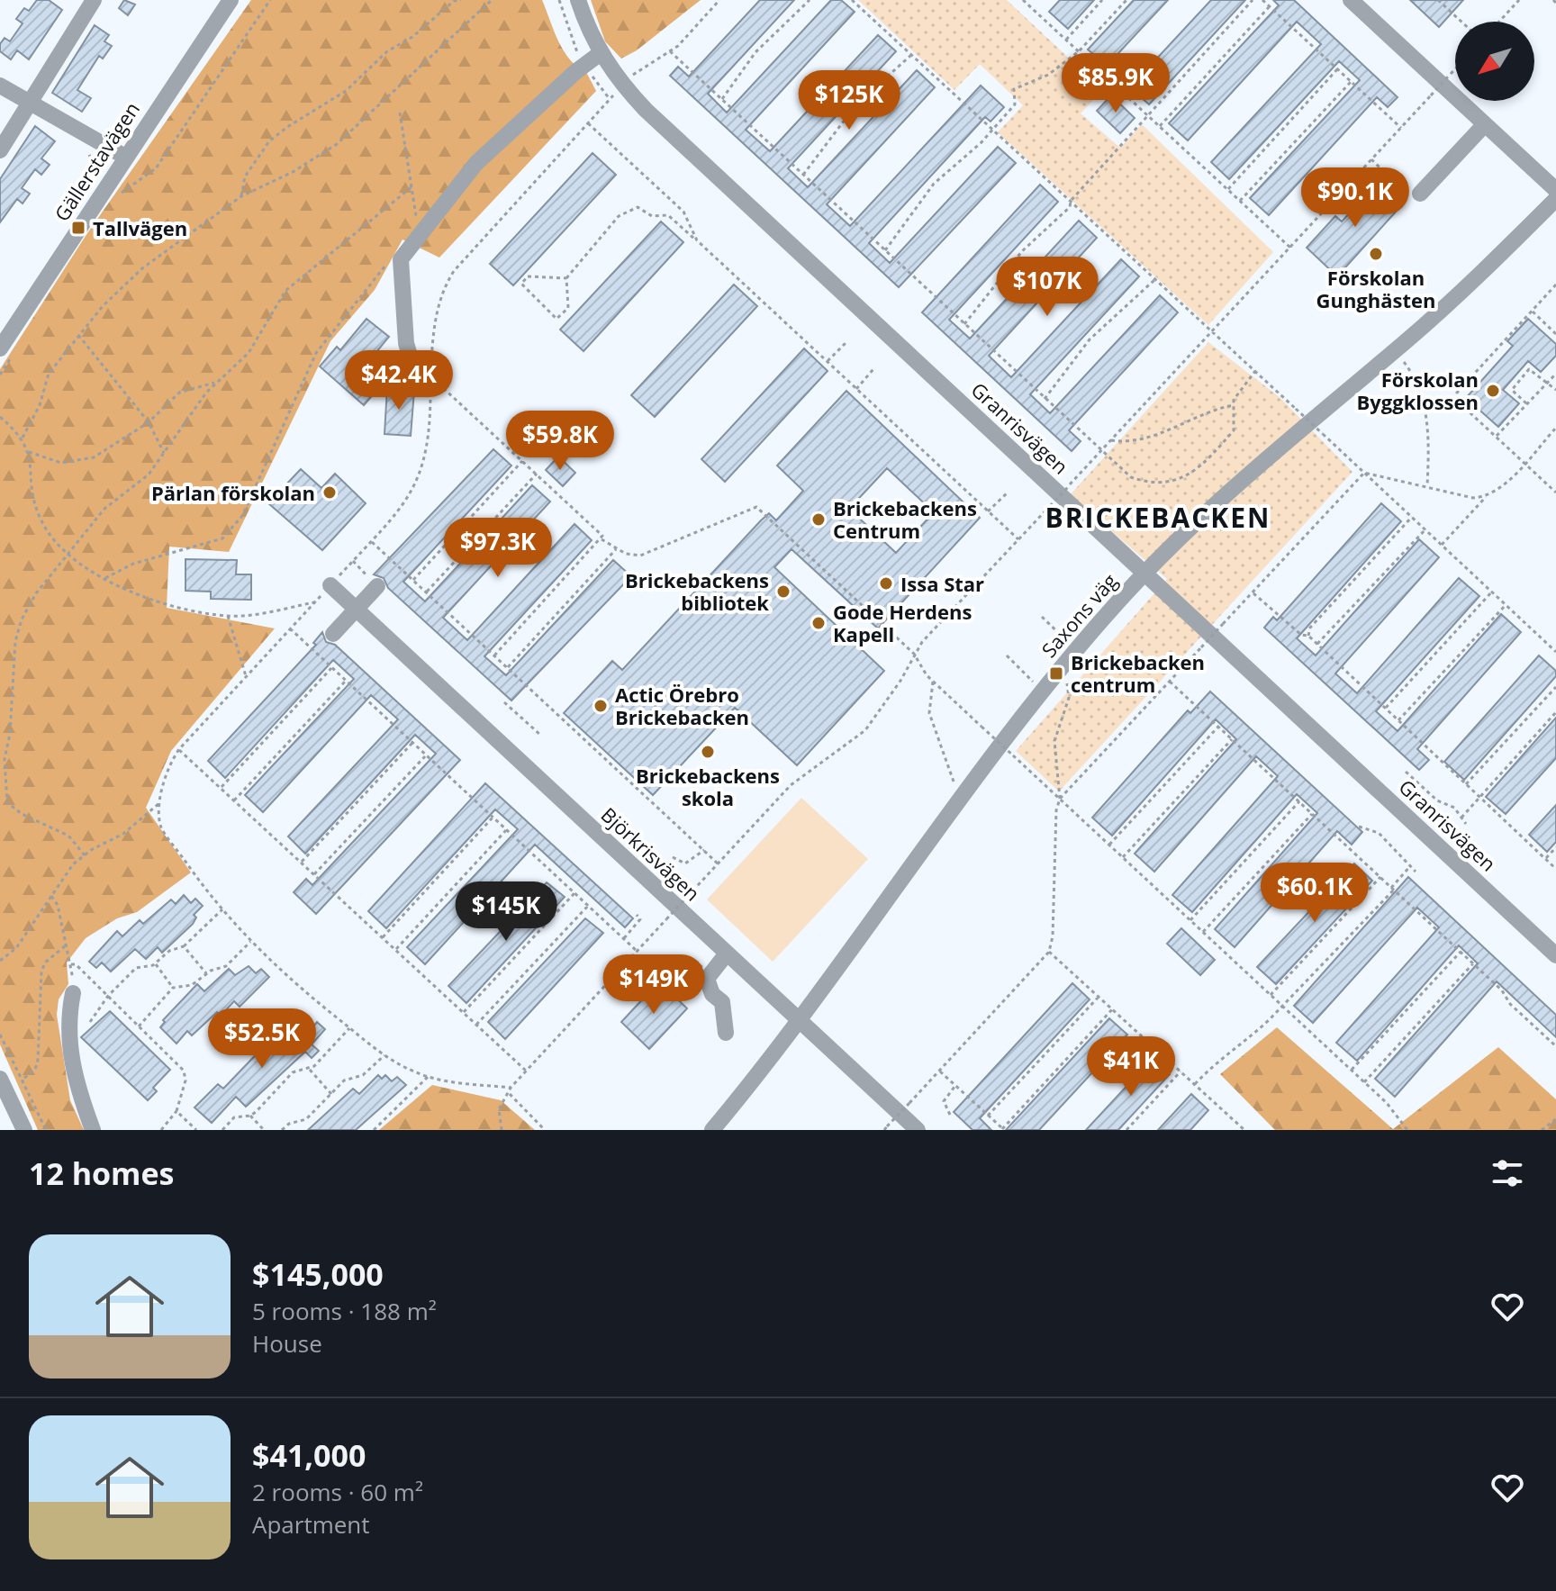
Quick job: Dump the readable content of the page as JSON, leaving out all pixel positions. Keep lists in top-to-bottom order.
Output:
{
  "streets": {
    "street": [
      "Gällerstavägen",
      "Granrisvägen",
      "Saxons väg",
      "Björkrisvägen"
    ]
  },
  "crossings": [
    ["Granrisvägen", "Saxons väg"],
    ["Saxons väg", "Björkrisvägen"]
  ],
  "districts": ["BRICKEBACKEN"],
  "places": {
    "transit": ["Tallvägen", "Brickebacken centrum"],
    "other": [
      "Förskolan Gunghästen",
      "Förskolan Byggklossen",
      "Pärlan förskolan",
      "Brickebackens Centrum",
      "Issa Star",
      "Brickebackens bibliotek",
      "Gode Herdens Kapell",
      "Actic Örebro Brickebacken",
      "Brickebackens skola"
    ]
  },
  "north": "bottom left",
  "page": {
    "price": [
      "$85.9K",
      "$125K",
      "$90.1K",
      "$107K",
      "$42.4K",
      "$59.8K",
      "$97.3K",
      "$60.1K",
      "$145K",
      "$149K",
      "$52.5K",
      "$41K"
    ],
    "heading": "12 homes",
    "list": [
      {
        "name": "$145,000",
        "note": "5 rooms · 188 m² · House"
      },
      {
        "name": "$41,000",
        "note": "2 rooms · 60 m² · Apartment"
      }
    ]
  }
}
